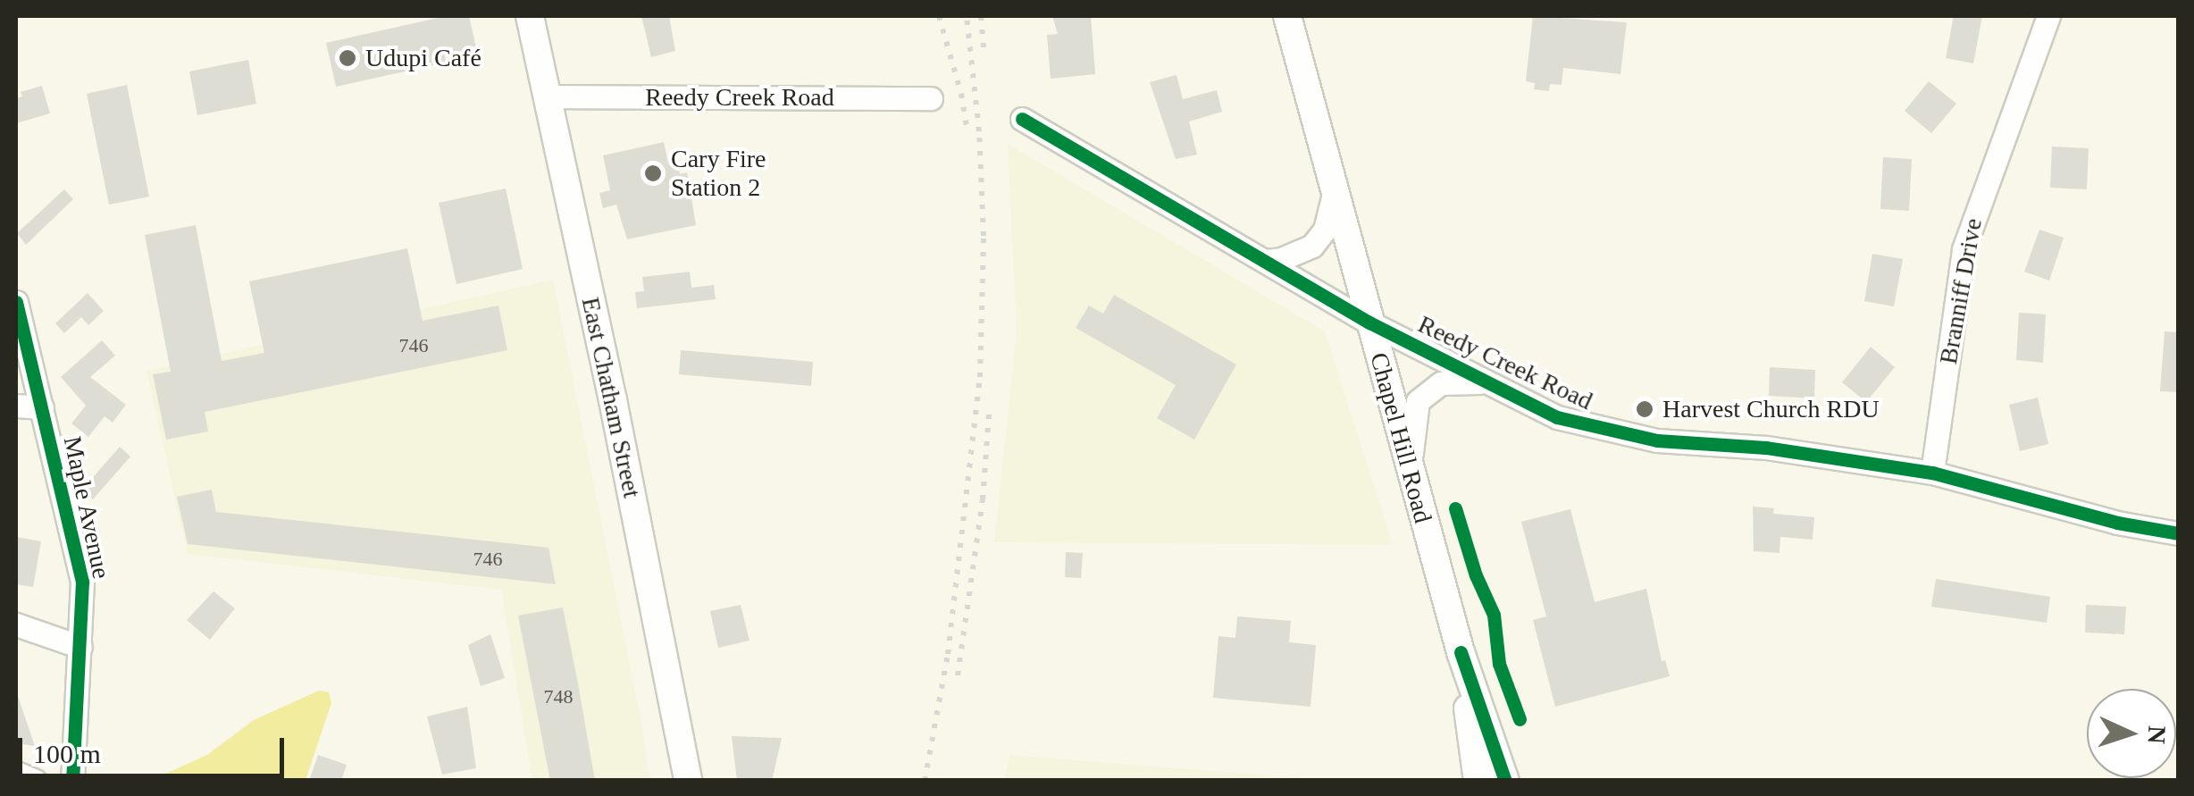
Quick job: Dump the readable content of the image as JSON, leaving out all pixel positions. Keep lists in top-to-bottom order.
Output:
{
  "streets": {
    "main road": ["East Chatham Street", "Chapel Hill Road"],
    "street": ["Reedy Creek Road", "Branniff Drive", "Maple Avenue"]
  },
  "crossings": [
    ["Reedy Creek Road", "Branniff Drive"],
    ["Reedy Creek Road", "East Chatham Street"],
    ["Reedy Creek Road", "Chapel Hill Road"]
  ],
  "places": ["Udupi Café", "Cary Fire Station 2", "Harvest Church RDU"],
  "house_numbers": ["746", "746", "748"],
  "scale_bar": "100 m",
  "north": "right"
}
